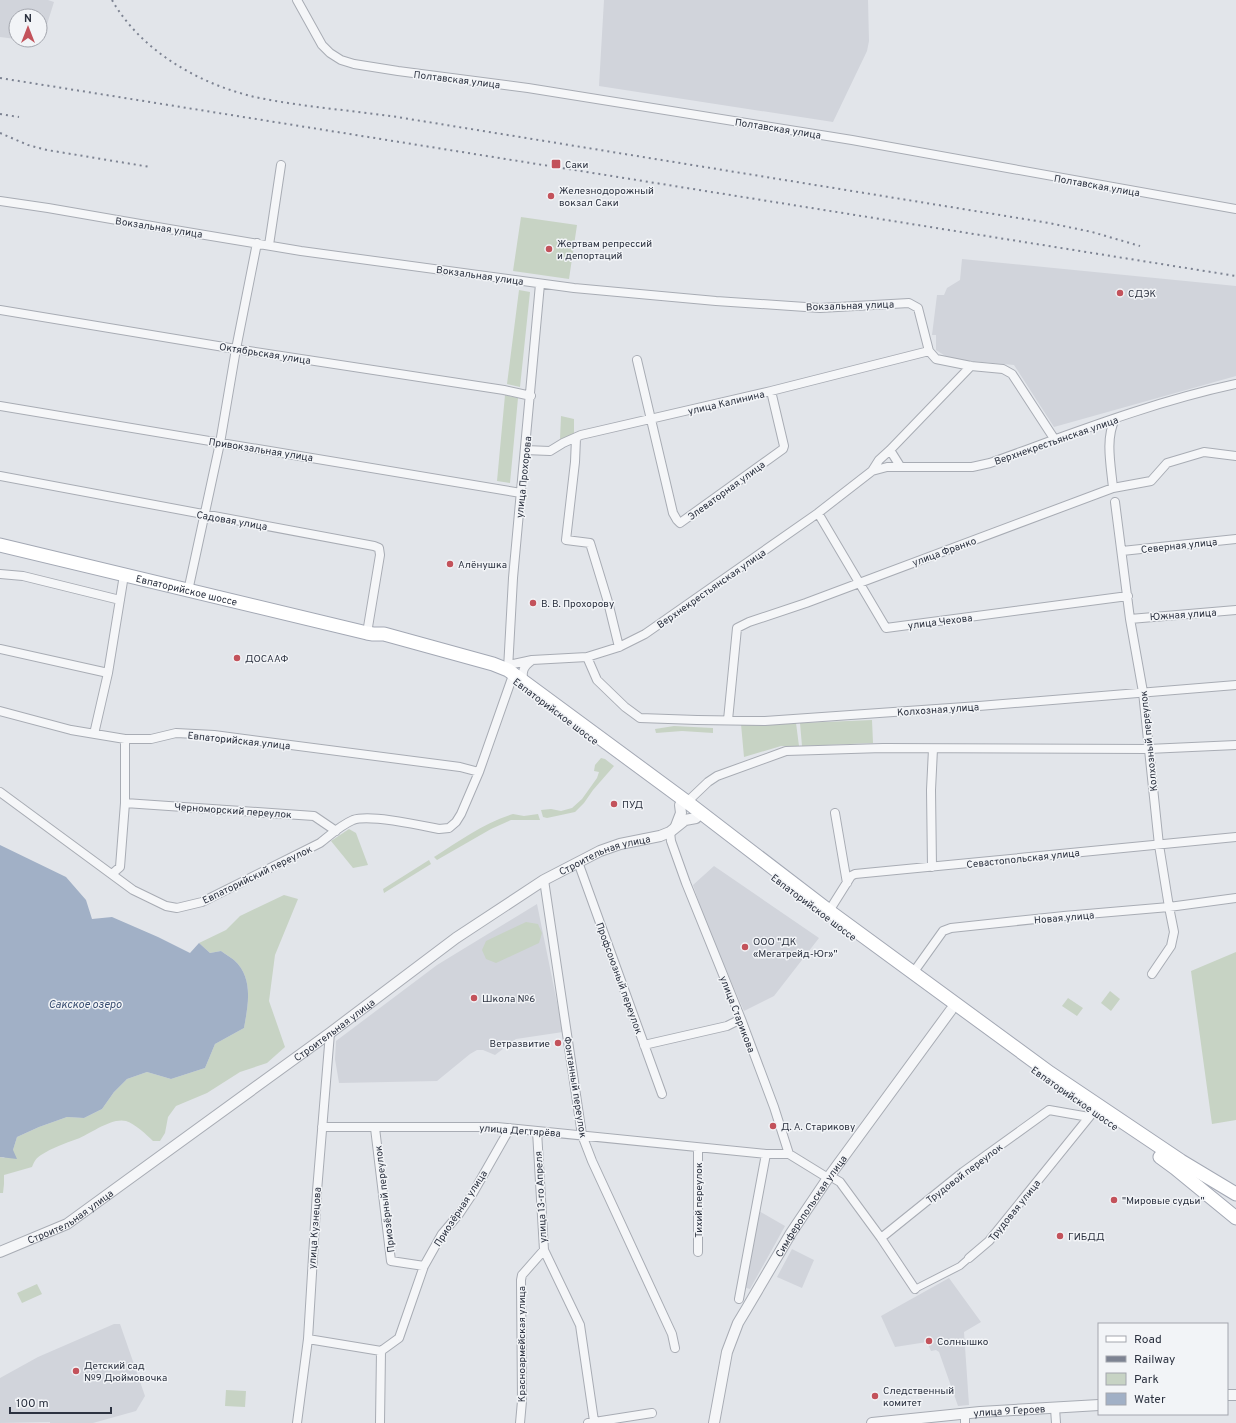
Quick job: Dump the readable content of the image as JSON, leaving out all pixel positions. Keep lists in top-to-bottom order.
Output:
{
  "streets": {
    "main road": ["Евпаторийское шоссе"],
    "street": [
      "Полтавская улица",
      "Вокзальная улица",
      "Октябрьская улица",
      "улица Калинина",
      "Верхнекрестьянская улица",
      "Привокзальная улица",
      "улица Прохорова",
      "Элеваторная улица",
      "Садовая улица",
      "Северная улица",
      "улица Франко",
      "Южная улица",
      "улица Чехова",
      "Колхозная улица",
      "Евпаторийская улица",
      "Колхозный переулок",
      "Черноморский переулок",
      "Строительная улица",
      "Севастопольская улица",
      "Евпаторийский переулок",
      "Новая улица",
      "Профсоюзный переулок",
      "улица Старикова",
      "Фонтанный переулок",
      "улица Дегтярёва",
      "Трудовой переулок",
      "улица 13-го Апреля",
      "Приозёрный переулок",
      "Тихий переулок",
      "Симферопольская улица",
      "Приозёрная улица",
      "Трудовая улица",
      "улица Кузнецова",
      "Красноармейская улица",
      "улица 9 Героев"
    ]
  },
  "crossings": [
    ["Вокзальная улица", "улица Калинина"],
    ["Вокзальная улица", "улица Прохорова"],
    ["Октябрьская улица", "улица Прохорова"],
    ["улица Калинина", "улица Прохорова"],
    ["улица Калинина", "Элеваторная улица"],
    ["Верхнекрестьянская улица", "улица Прохорова"],
    ["Верхнекрестьянская улица", "Евпаторийское шоссе"],
    ["Верхнекрестьянская улица", "улица Чехова"],
    ["Верхнекрестьянская улица", "Колхозная улица"],
    ["Привокзальная улица", "улица Прохорова"],
    ["улица Прохорова", "Евпаторийское шоссе"],
    ["Садовая улица", "Евпаторийское шоссе"],
    ["Северная улица", "Колхозный переулок"],
    ["улица Франко", "улица Чехова"],
    ["улица Франко", "Колхозная улица"],
    ["Евпаторийское шоссе", "Строительная улица"],
    ["Евпаторийское шоссе", "Севастопольская улица"],
    ["Евпаторийское шоссе", "Новая улица"],
    ["Евпаторийское шоссе", "Трудовой переулок"],
    ["Евпаторийское шоссе", "Симферопольская улица"],
    ["Евпаторийское шоссе", "Трудовая улица"],
    ["Южная улица", "Колхозный переулок"],
    ["улица Чехова", "Колхозный переулок"],
    ["Колхозная улица", "Колхозный переулок"],
    ["Евпаторийская улица", "Евпаторийский переулок"],
    ["Колхозный переулок", "Севастопольская улица"],
    ["Колхозный переулок", "Новая улица"],
    ["Черноморский переулок", "Евпаторийский переулок"],
    ["Строительная улица", "Профсоюзный переулок"],
    ["Строительная улица", "улица Старикова"],
    ["Строительная улица", "Фонтанный переулок"],
    ["Строительная улица", "улица Кузнецова"],
    ["улица Старикова", "улица Дегтярёва"],
    ["Фонтанный переулок", "улица Дегтярёва"],
    ["улица Дегтярёва", "улица 13-го Апреля"],
    ["улица Дегтярёва", "Приозёрный переулок"],
    ["улица Дегтярёва", "Тихий переулок"],
    ["улица Дегтярёва", "Приозёрная улица"],
    ["улица Дегтярёва", "улица Кузнецова"],
    ["Трудовой переулок", "Трудовая улица"],
    ["улица 13-го Апреля", "Красноармейская улица"],
    ["Приозёрный переулок", "Приозёрная улица"]
  ],
  "water": ["Сакское озеро"],
  "places": {
    "transit": ["Саки"],
    "other": [
      "Железнодорожный вокзал Саки",
      "Жертвам репрессий и депортаций",
      "СДЭК",
      "Алёнушка",
      "В. В. Прохорову",
      "ДОСААФ",
      "ПУД",
      "ООО \"ДК «Мегатрейд-Юг»\"",
      "Школа №6",
      "Ветразвитие",
      "Д. А. Старикову",
      "\"Мировые судьи\"",
      "ГИБДД",
      "Солнышко",
      "Детский сад №9 Дюймовочка",
      "Следственный комитет"
    ]
  },
  "legend": [
    "Road",
    "Railway",
    "Park",
    "Water"
  ],
  "scale_bar": "100 m",
  "north": "top"
}
